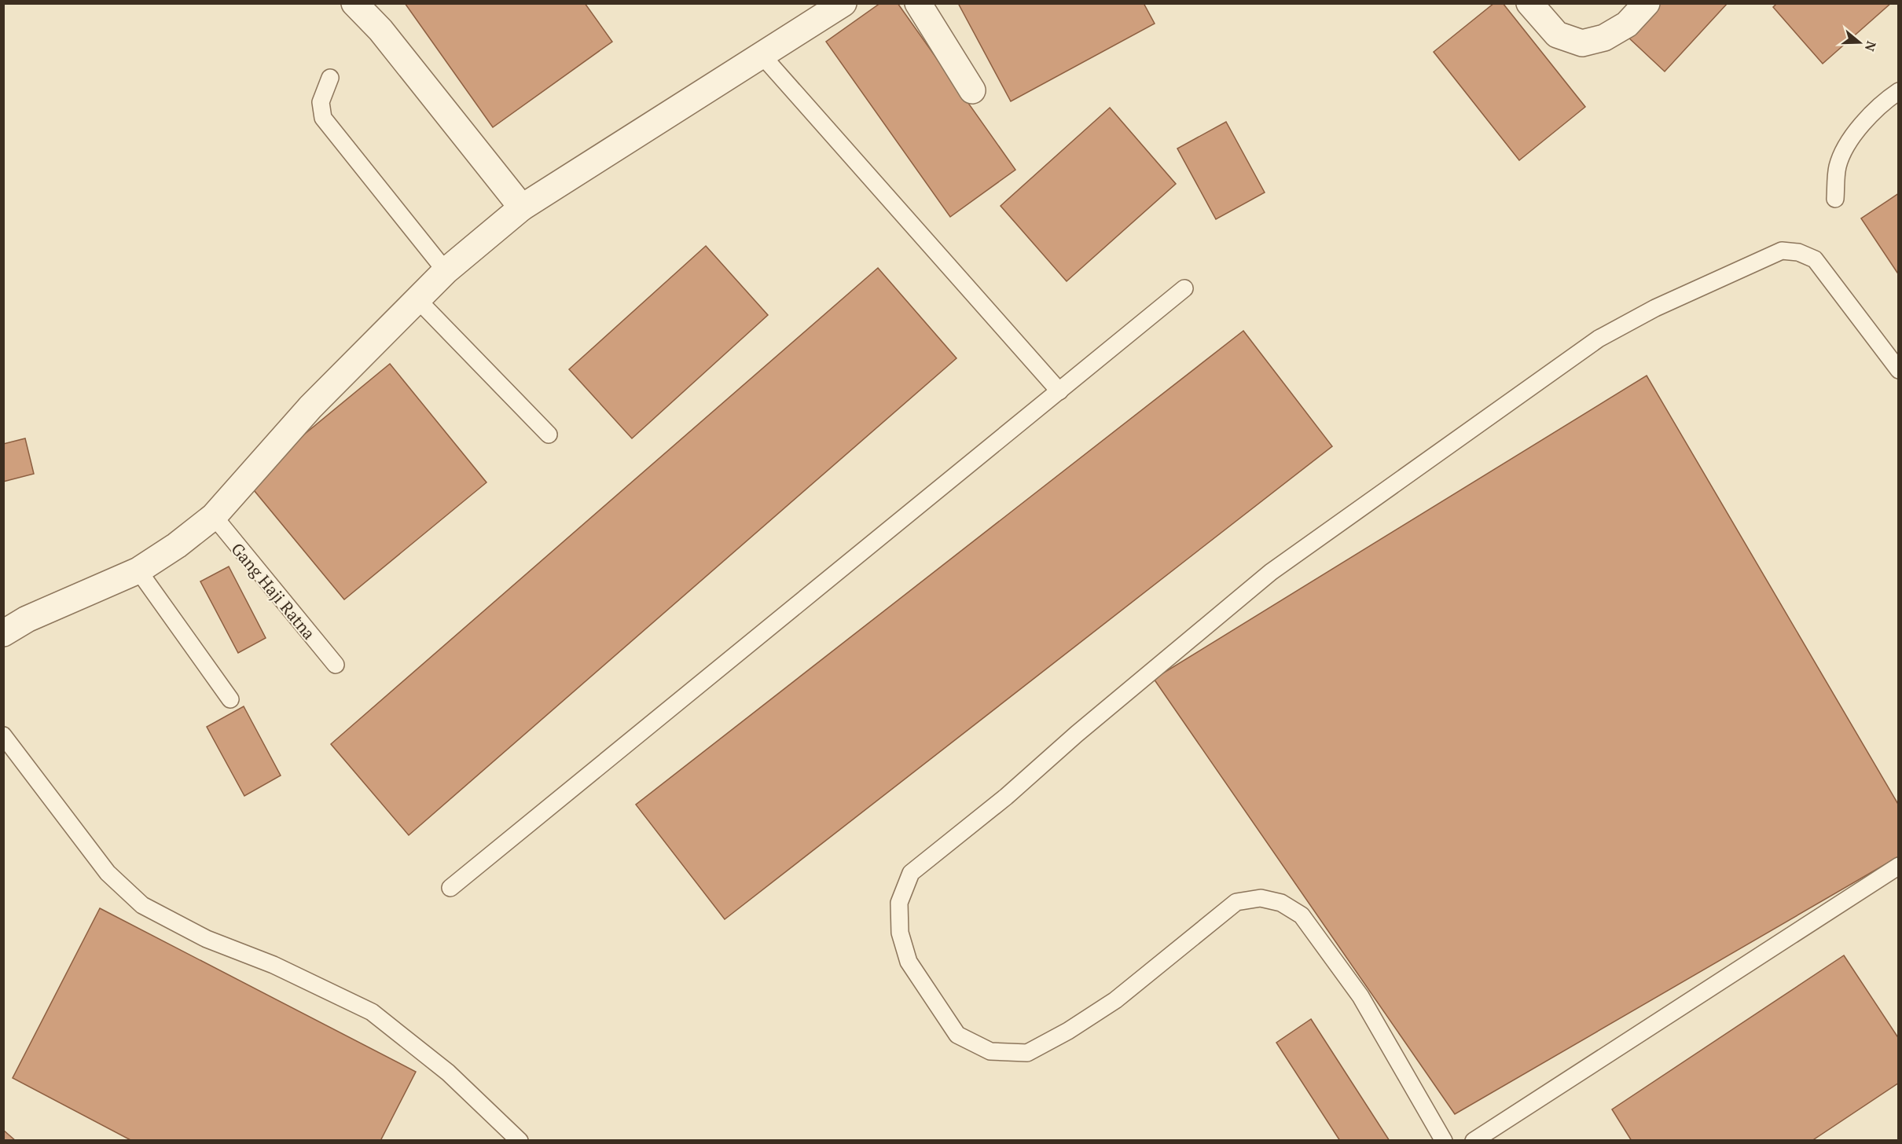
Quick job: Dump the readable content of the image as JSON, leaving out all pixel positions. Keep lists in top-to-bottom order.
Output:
{
  "streets": {
    "lane": ["Gang Haji Ratna"]
  },
  "north": "right"
}
